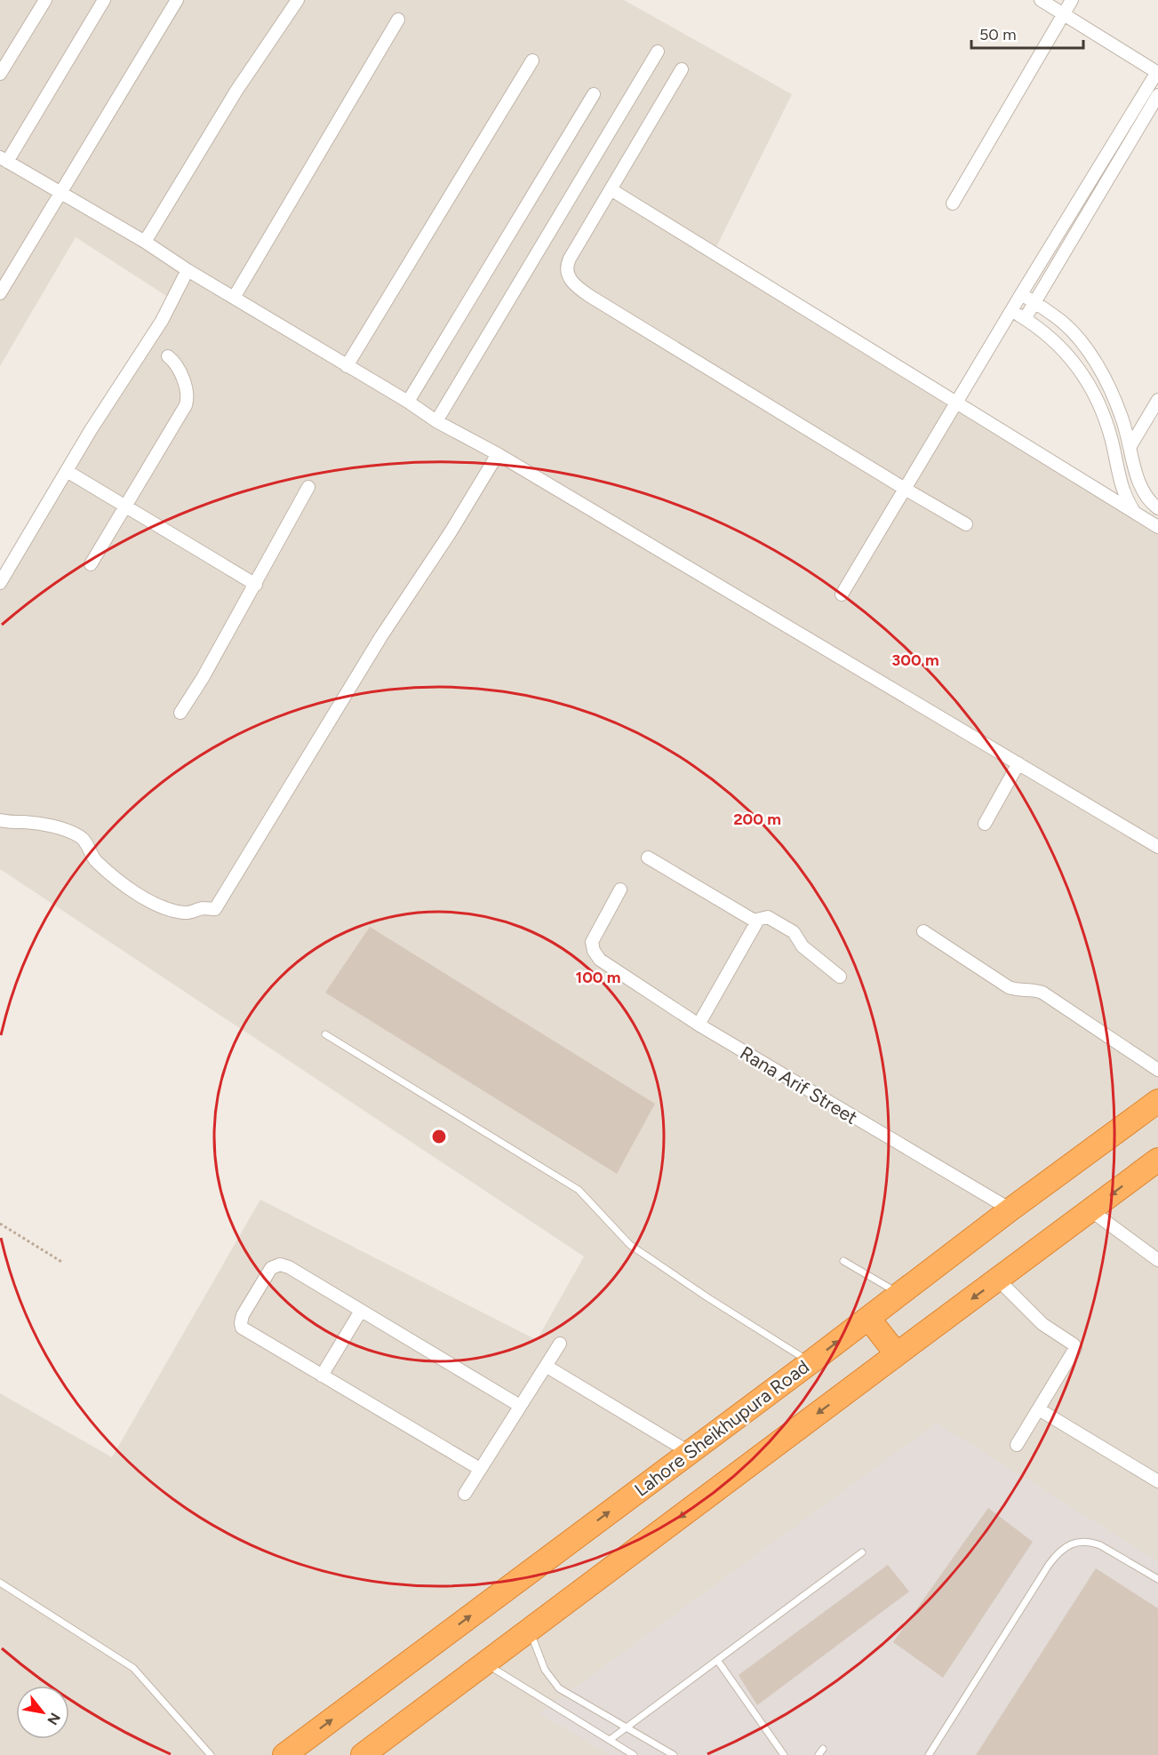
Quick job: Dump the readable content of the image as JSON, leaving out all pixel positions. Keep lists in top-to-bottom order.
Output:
{
  "streets": {
    "highway": ["Lahore Sheikhupura Road"],
    "street": ["Rana Arif Street"]
  },
  "crossings": [
    ["Rana Arif Street", "Lahore Sheikhupura Road"]
  ],
  "scale_bar": "50 m",
  "north": "bottom right",
  "rings": ["300 m", "200 m", "100 m"]
}
